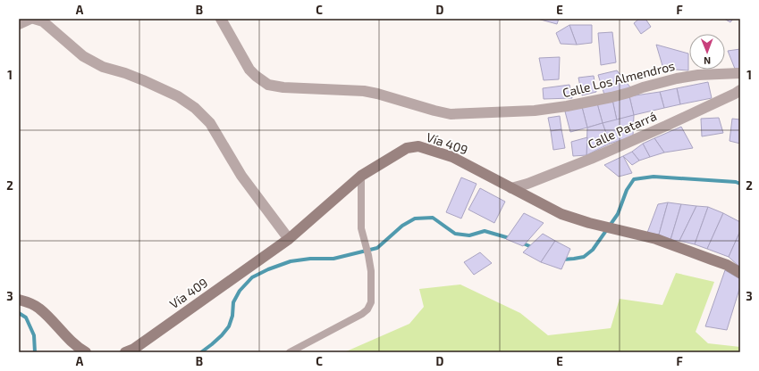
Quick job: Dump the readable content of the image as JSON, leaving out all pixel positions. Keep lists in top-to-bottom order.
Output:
{
  "streets": {
    "street": ["Calle Los Almendros", "Calle Patarrá", "Vía 409"]
  },
  "crossings": [
    ["Calle Patarrá", "Vía 409"]
  ],
  "north": "bottom",
  "grid": {
    "columns": [
      "A",
      "B",
      "C",
      "D",
      "E",
      "F"
    ],
    "rows": ["1", "2", "3"]
  }
}
